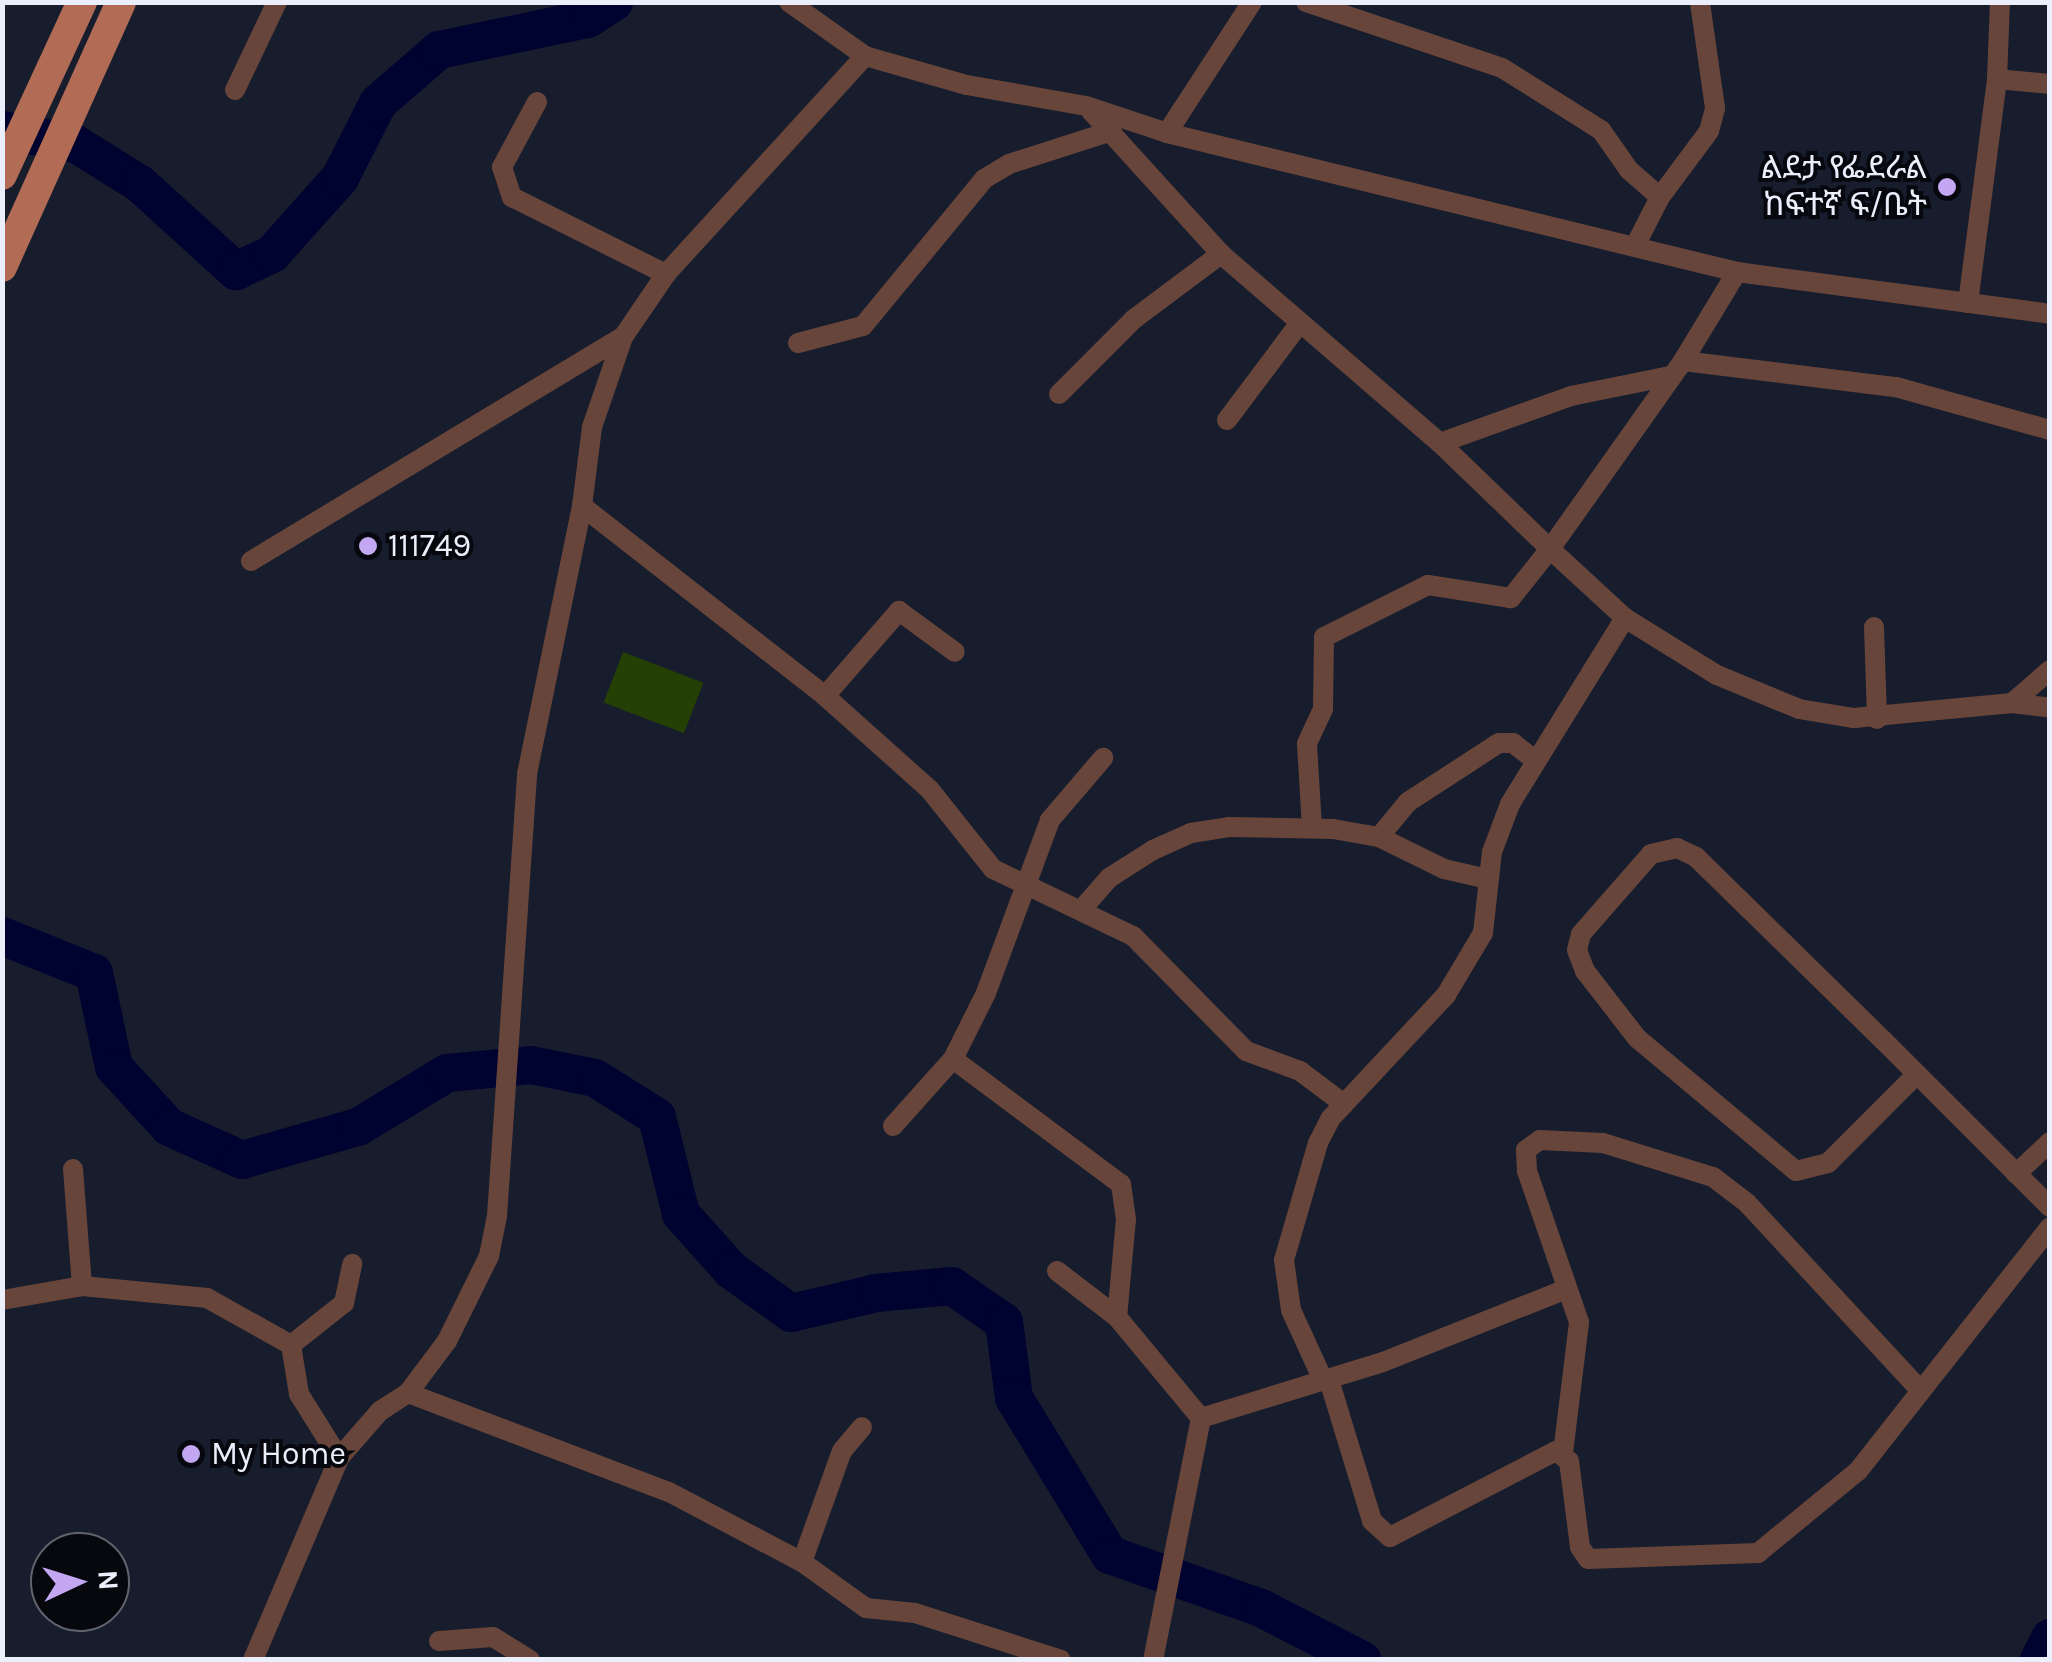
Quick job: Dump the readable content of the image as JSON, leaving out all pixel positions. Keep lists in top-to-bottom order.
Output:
{
  "places": ["ልደታ የፌደራል ከፍተኛ ፍ/ቤት", "111749", "My Home"],
  "north": "right"
}
